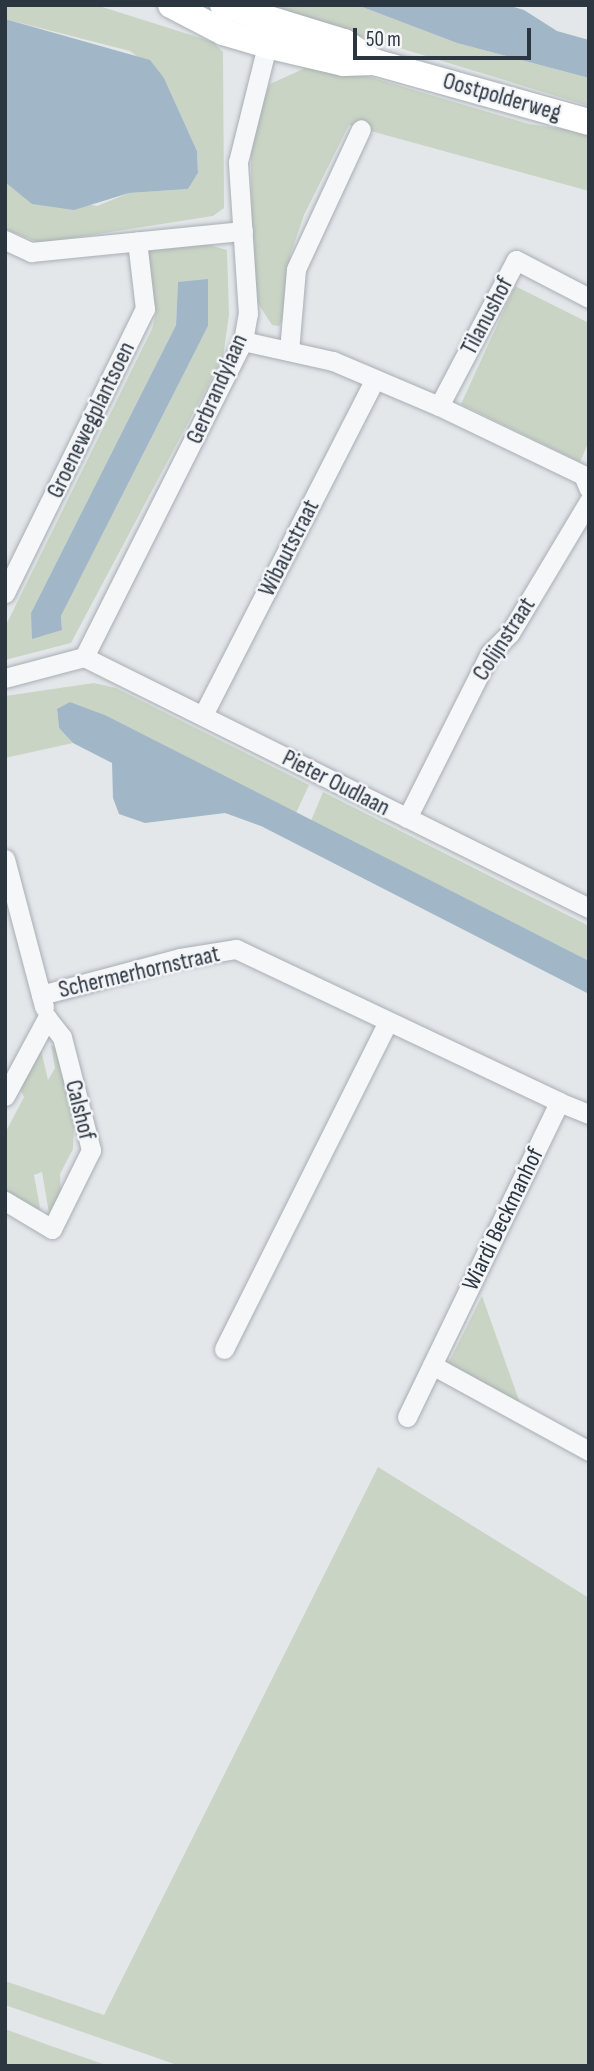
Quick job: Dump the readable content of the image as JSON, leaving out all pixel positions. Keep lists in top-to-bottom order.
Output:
{
  "streets": {
    "street": [
      "Oostpolderweg",
      "Tilanushof",
      "Gerbrandylaan",
      "Groenewegplantsoen",
      "Wibautstraat",
      "Colijnstraat",
      "Pieter Oudlaan",
      "Schermerhornstraat",
      "Calshof",
      "Wiardi Beckmanhof"
    ]
  },
  "crossings": [
    ["Oostpolderweg", "Gerbrandylaan"],
    ["Gerbrandylaan", "Pieter Oudlaan"],
    ["Wibautstraat", "Pieter Oudlaan"],
    ["Colijnstraat", "Pieter Oudlaan"],
    ["Schermerhornstraat", "Calshof"],
    ["Schermerhornstraat", "Wiardi Beckmanhof"]
  ],
  "scale_bar": "50 m"
}
